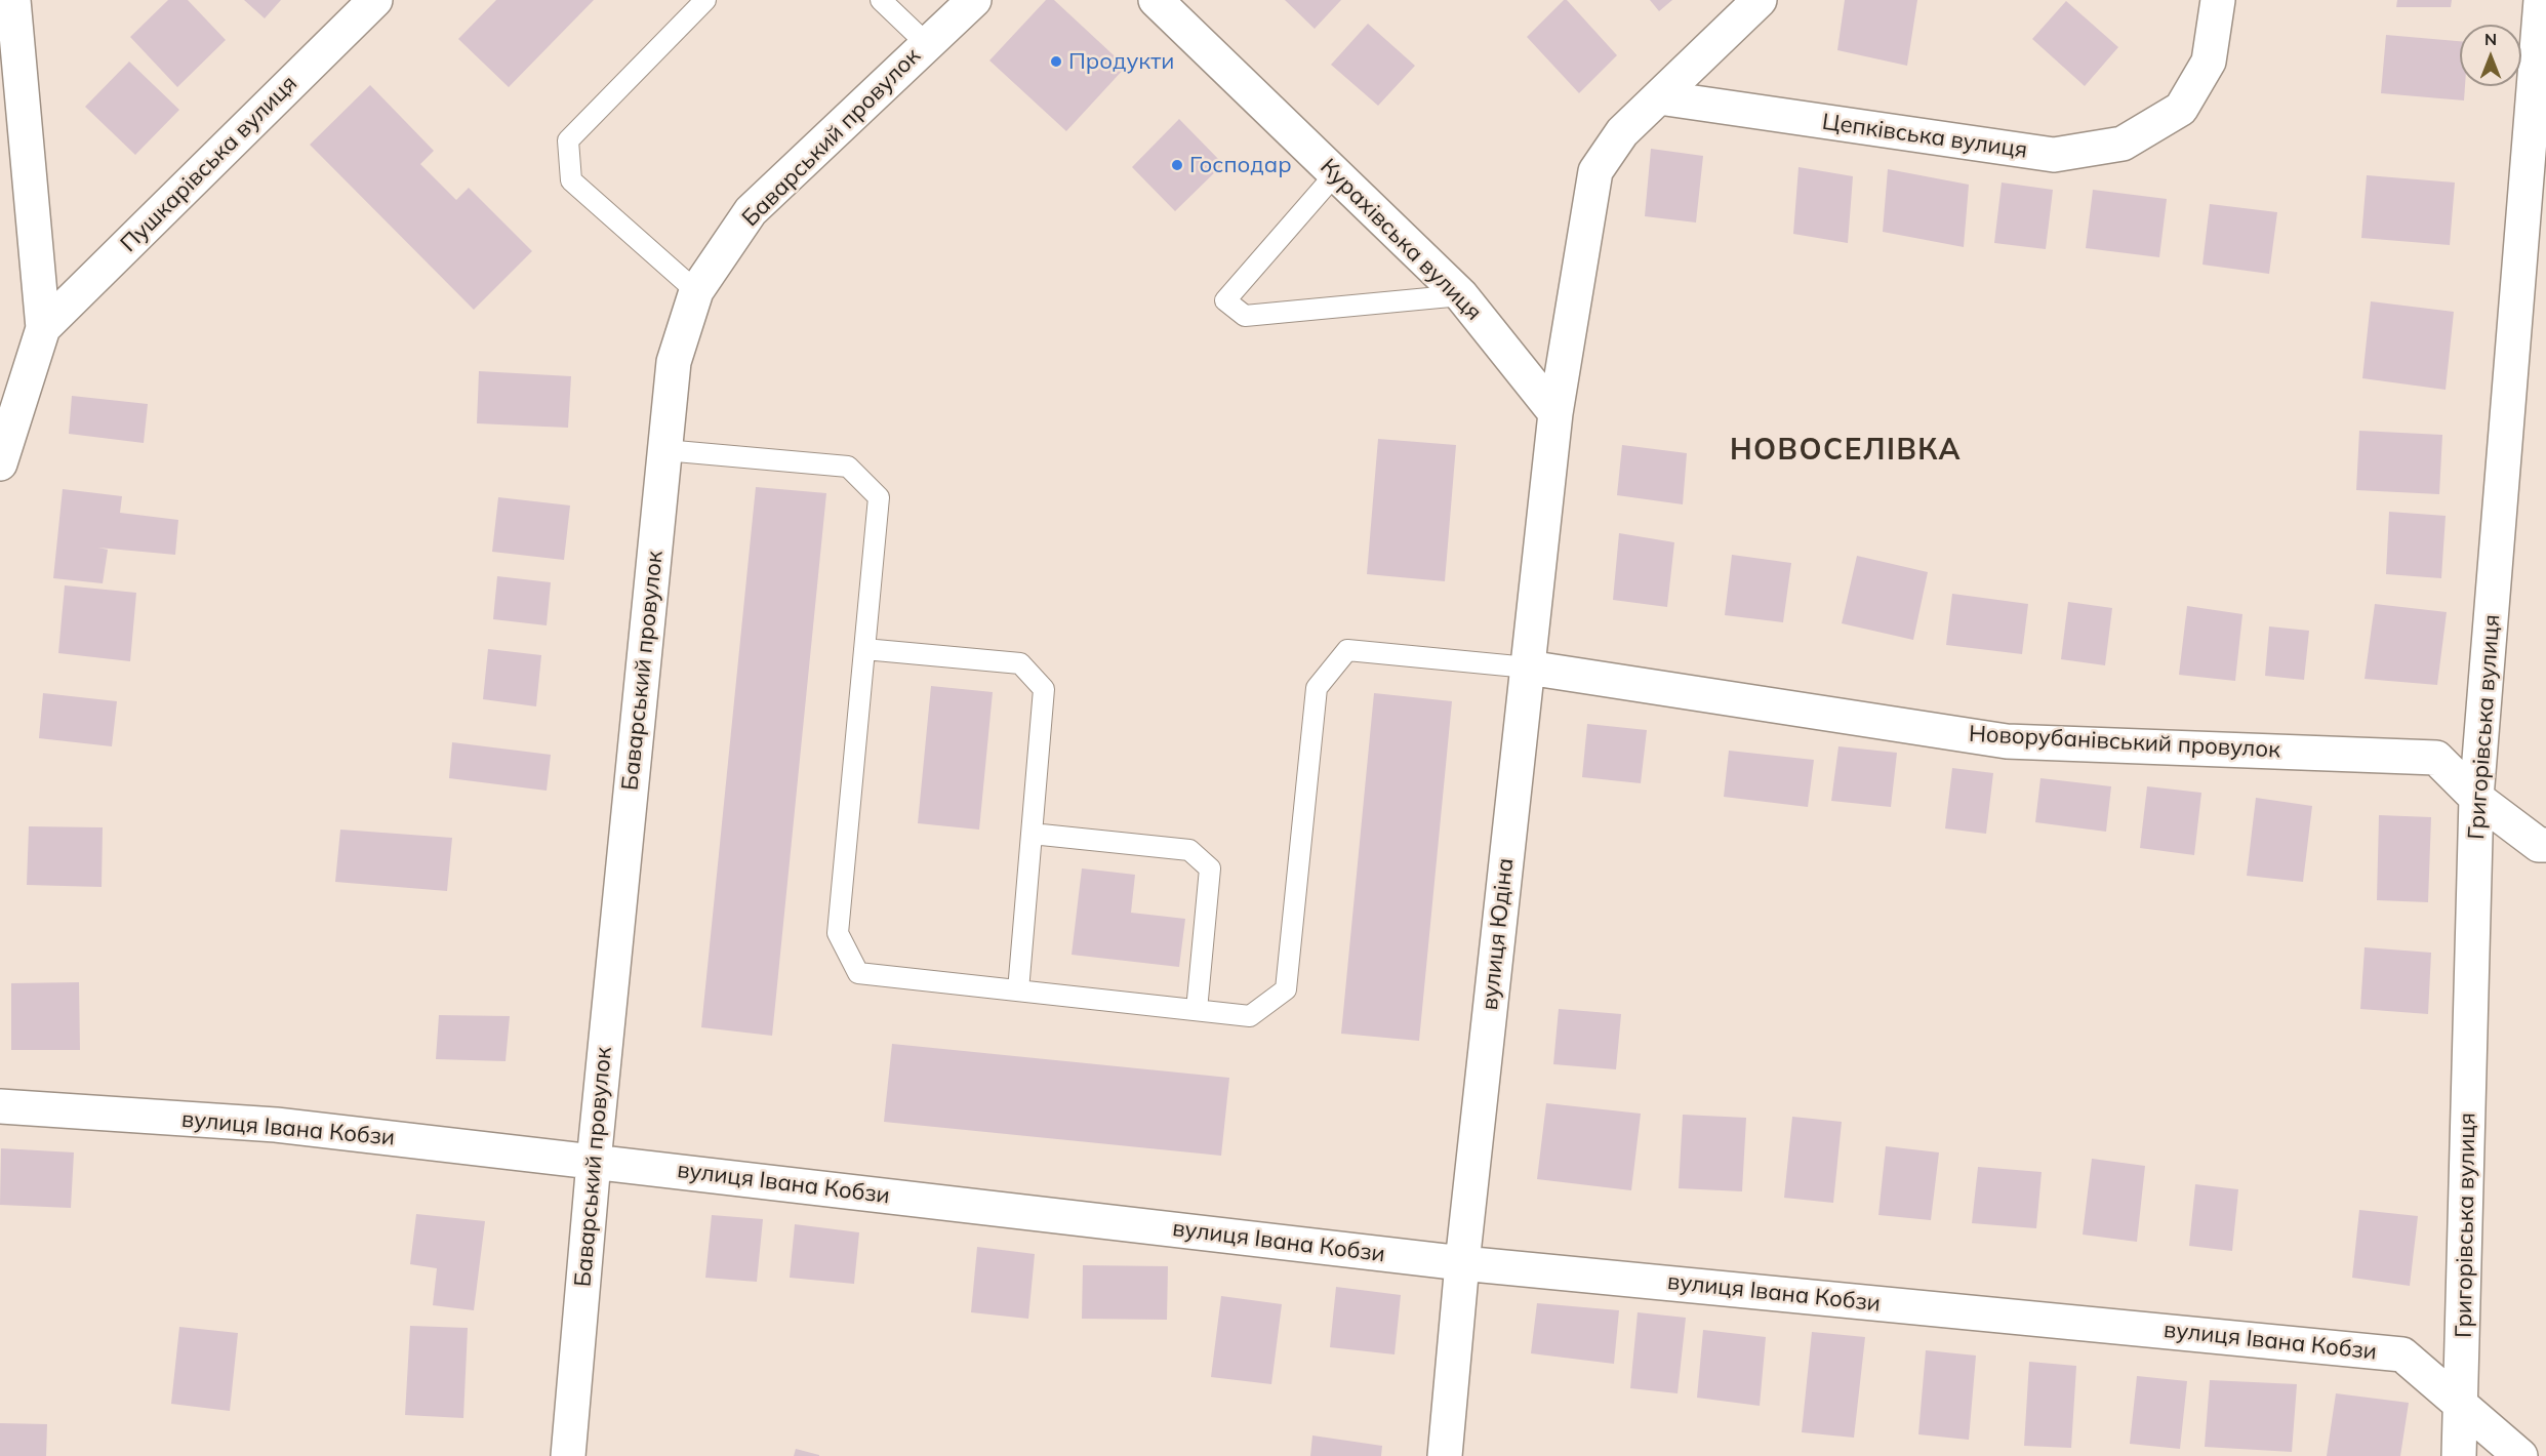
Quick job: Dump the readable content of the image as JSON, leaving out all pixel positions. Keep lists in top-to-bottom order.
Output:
{
  "streets": {
    "street": [
      "Цепківська вулиця",
      "Баварський провулок",
      "Пушкарівська вулиця",
      "Курахівська вулиця",
      "Григорівська вулиця",
      "Новорубанівський провулок",
      "вулиця Юдіна",
      "вулиця Івана Кобзи"
    ]
  },
  "crossings": [
    ["Цепківська вулиця", "вулиця Юдіна"],
    ["Баварський провулок", "вулиця Івана Кобзи"],
    ["Курахівська вулиця", "вулиця Юдіна"],
    ["Григорівська вулиця", "Новорубанівський провулок"],
    ["Григорівська вулиця", "вулиця Івана Кобзи"],
    ["Новорубанівський провулок", "вулиця Юдіна"],
    ["вулиця Юдіна", "вулиця Івана Кобзи"]
  ],
  "districts": ["НОВОСЕЛІВКА"],
  "places": ["Продукти", "Господар"],
  "north": "top"
}
